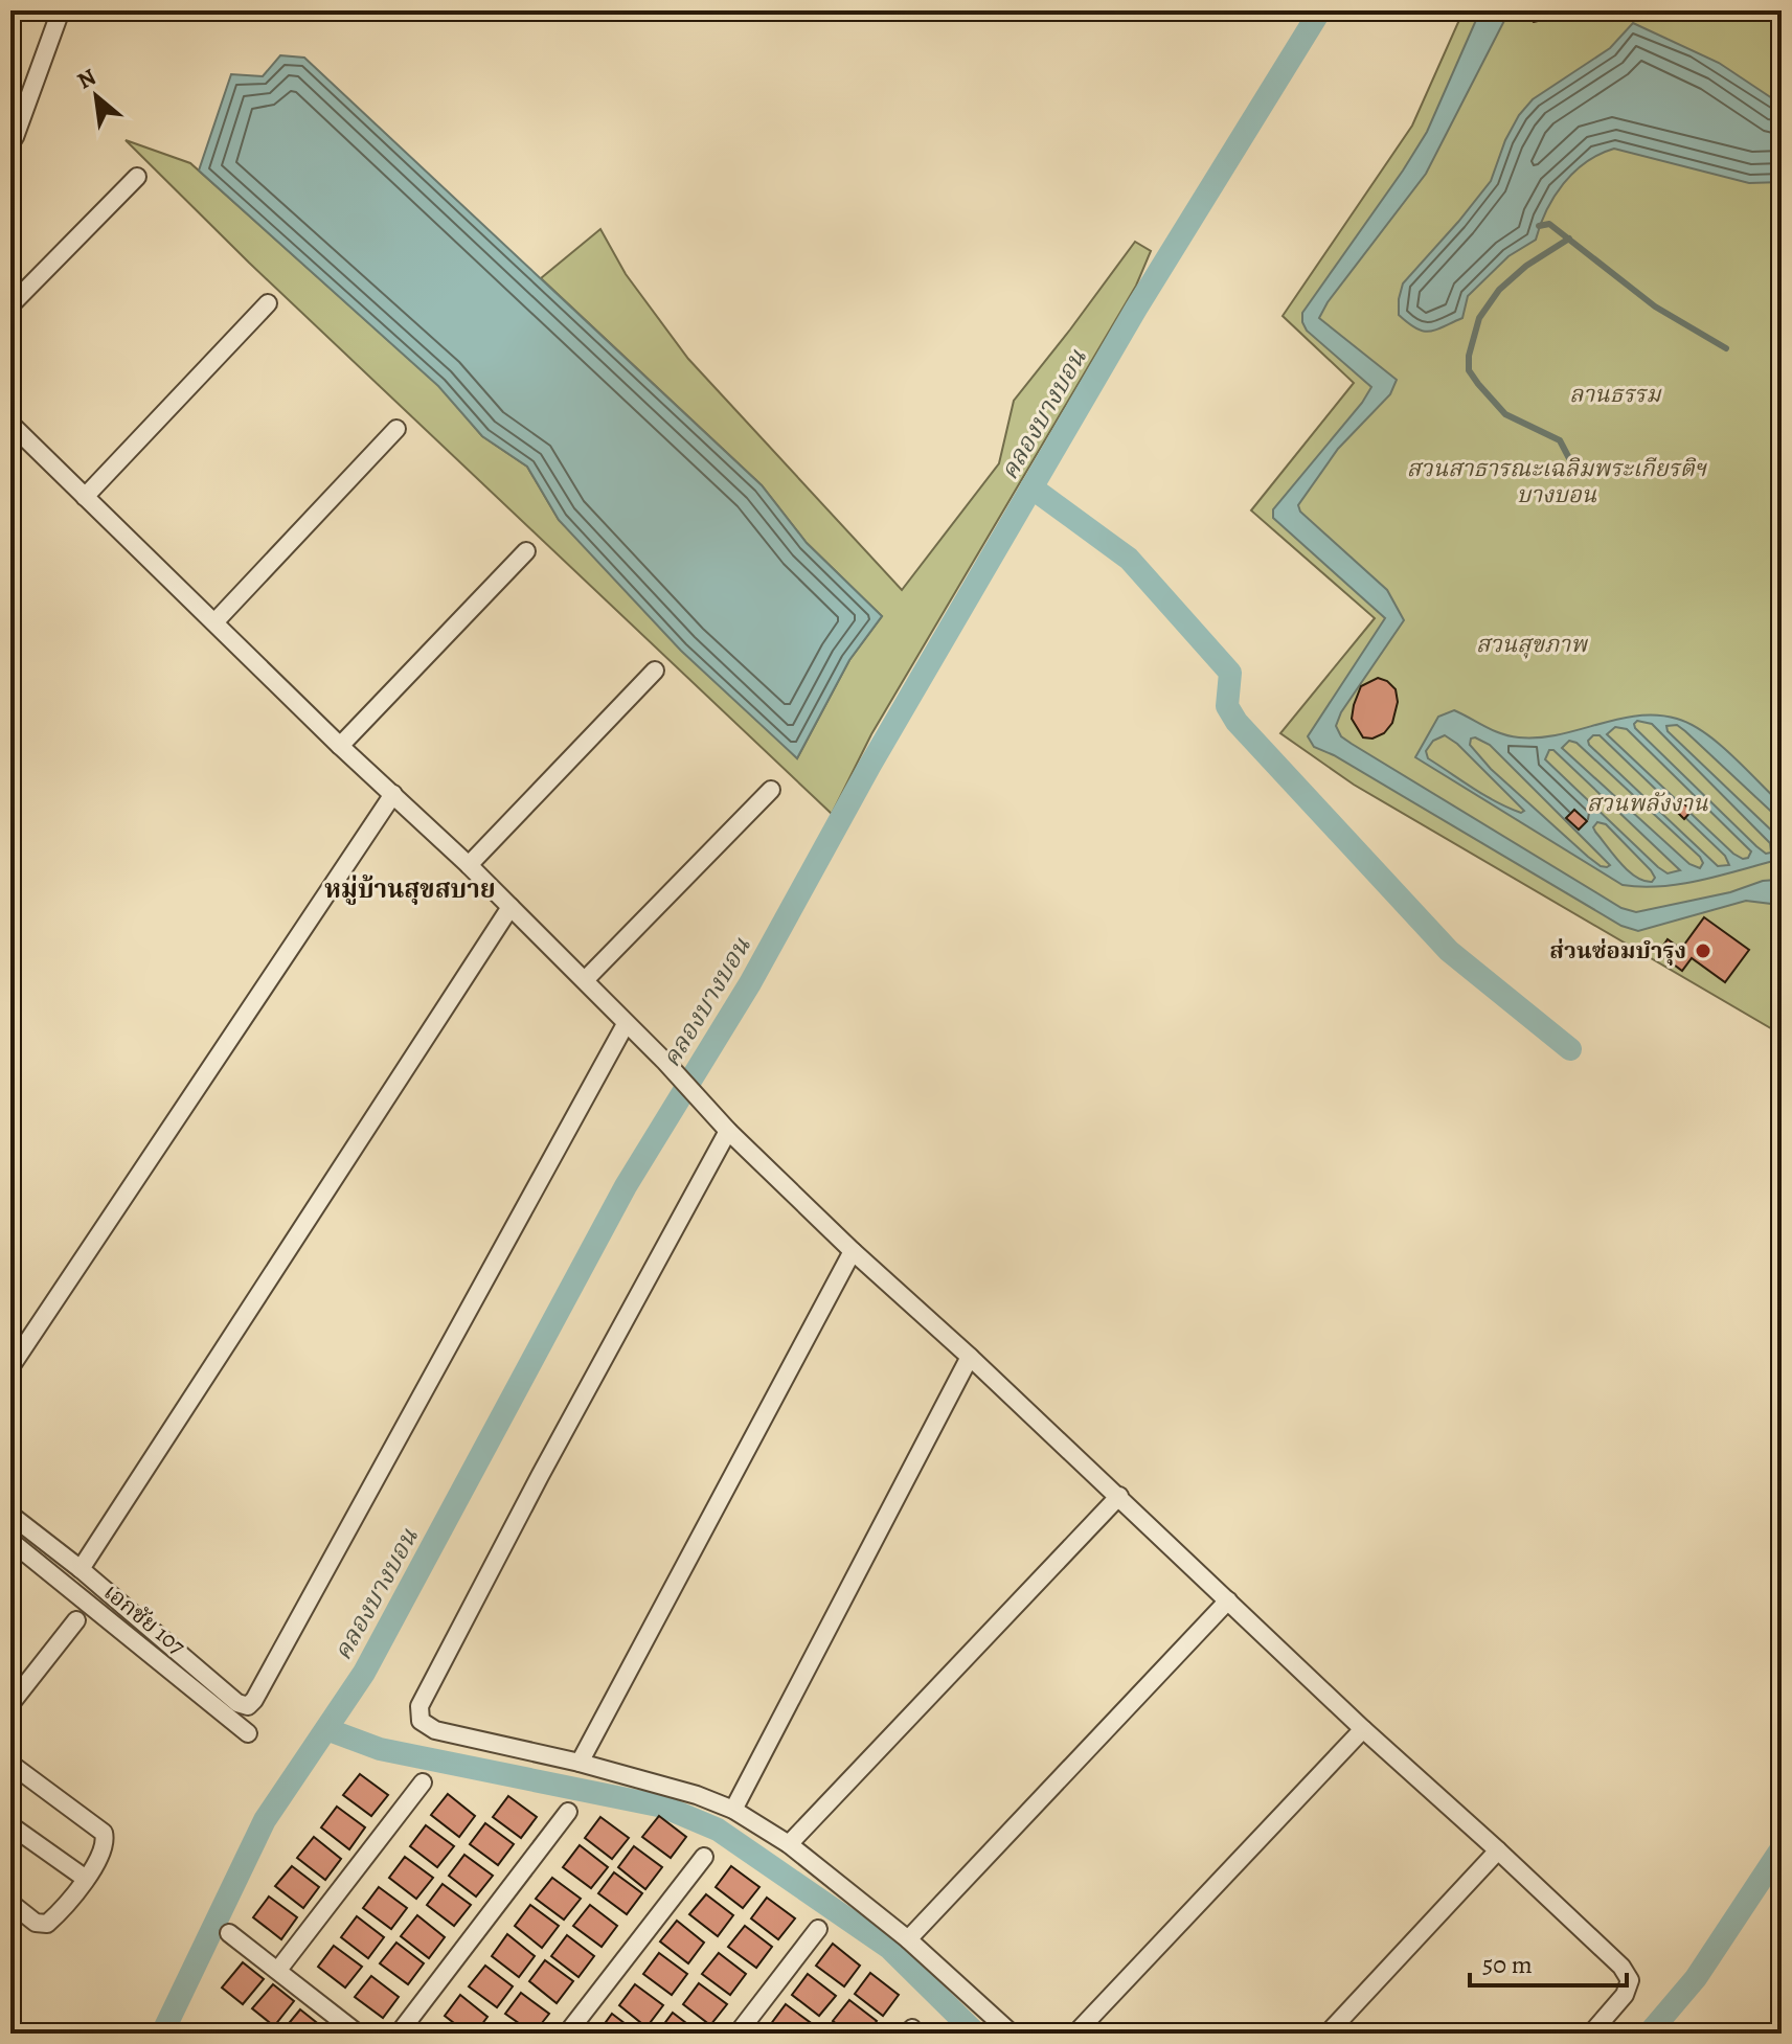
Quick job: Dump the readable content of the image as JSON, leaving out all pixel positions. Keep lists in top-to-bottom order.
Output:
{
  "streets": {
    "street": ["เอกชัย 107"]
  },
  "districts": ["หมู่บ้านสุขสบาย"],
  "water": ["คลองบางบอน"],
  "parks": [
    "ลานธรรม",
    "สวนสาธารณะเฉลิมพระเกียรติฯ บางบอน",
    "สวนสุขภาพ",
    "สวนพลังงาน"
  ],
  "places": ["ส่วนซ่อมบำรุง"],
  "scale_bar": "50 m",
  "north": "top left"
}
